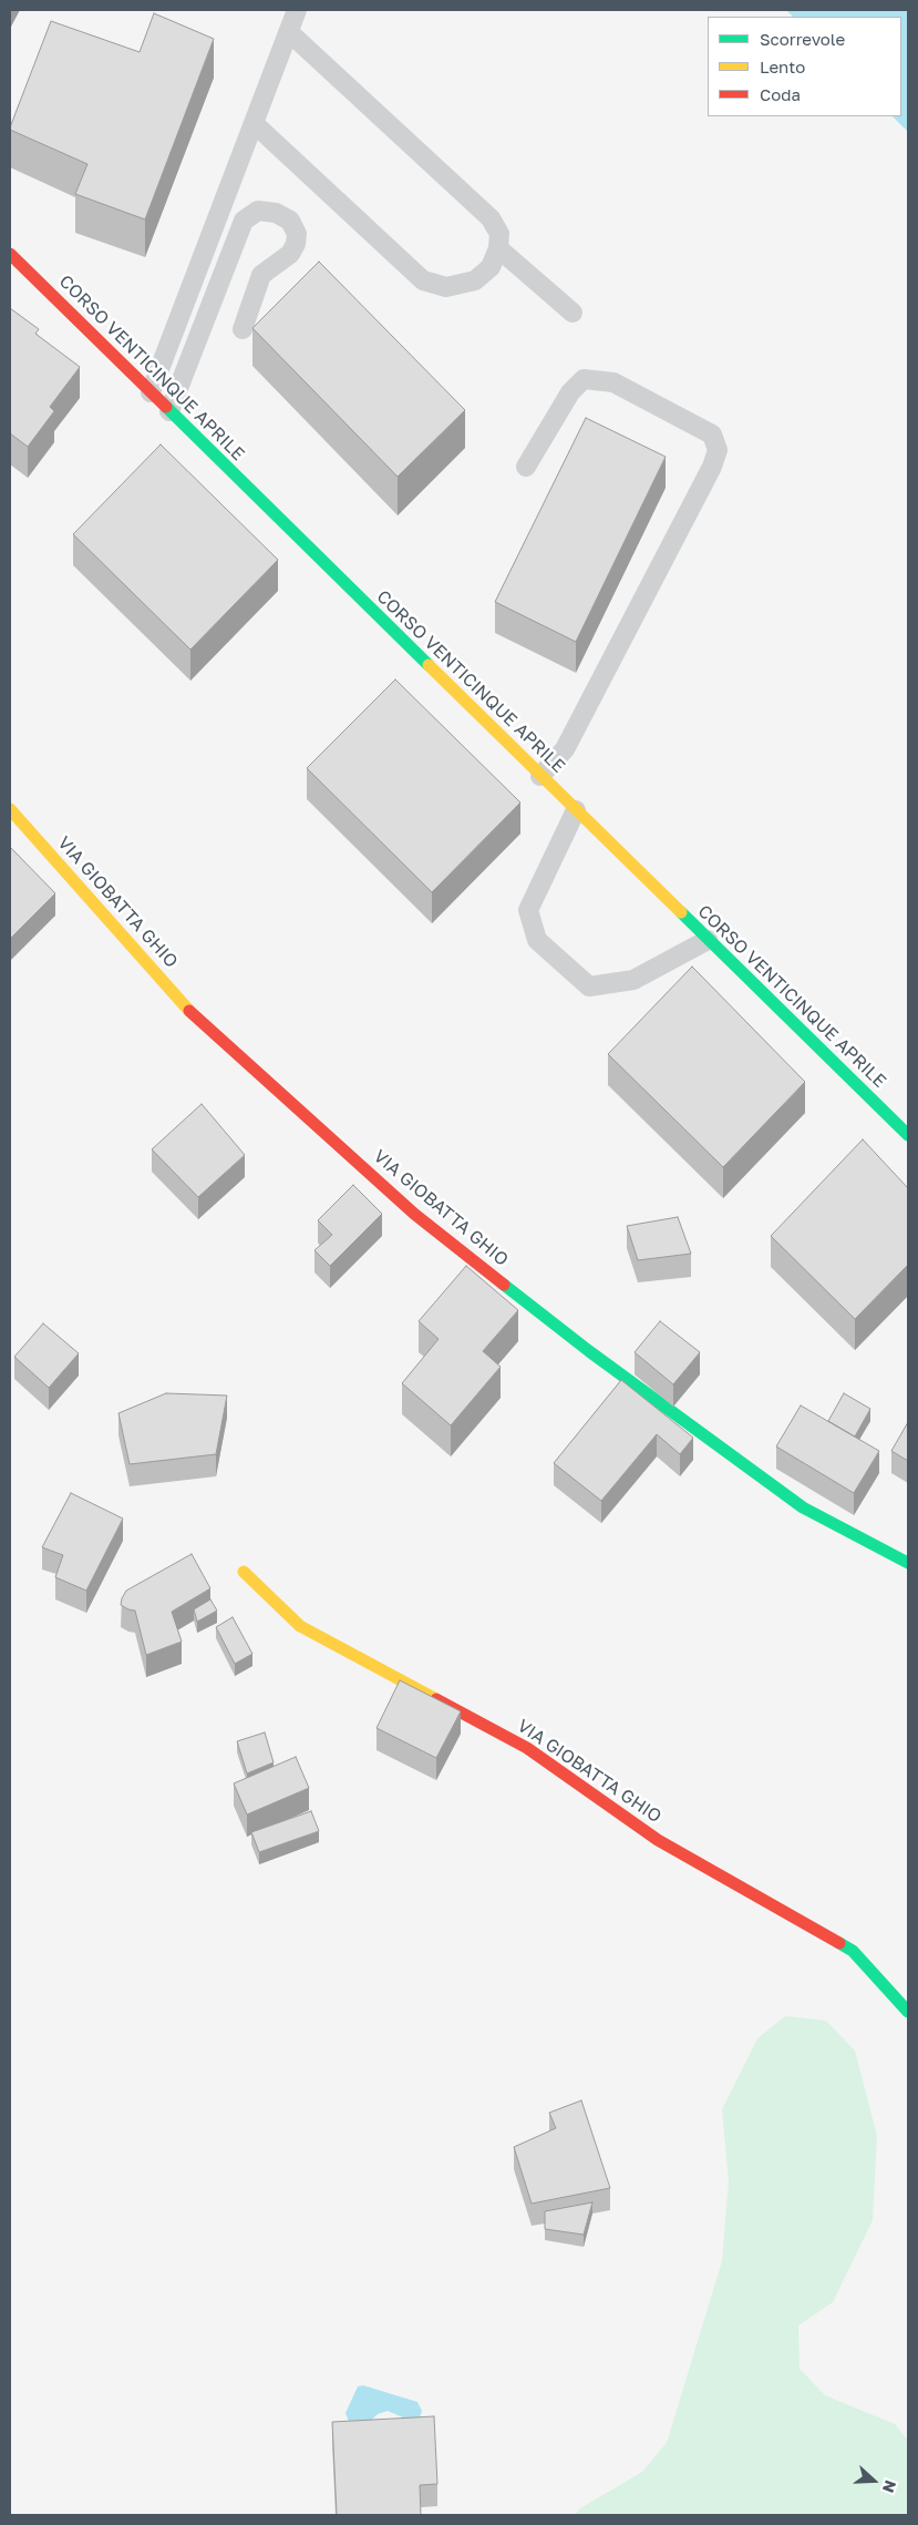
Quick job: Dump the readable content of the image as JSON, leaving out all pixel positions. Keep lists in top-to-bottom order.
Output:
{
  "streets": {
    "street": ["CORSO VENTICINQUE APRILE", "VIA GIOBATTA GHIO"]
  },
  "legend": ["Scorrevole", "Lento", "Coda"],
  "north": "right"
}
